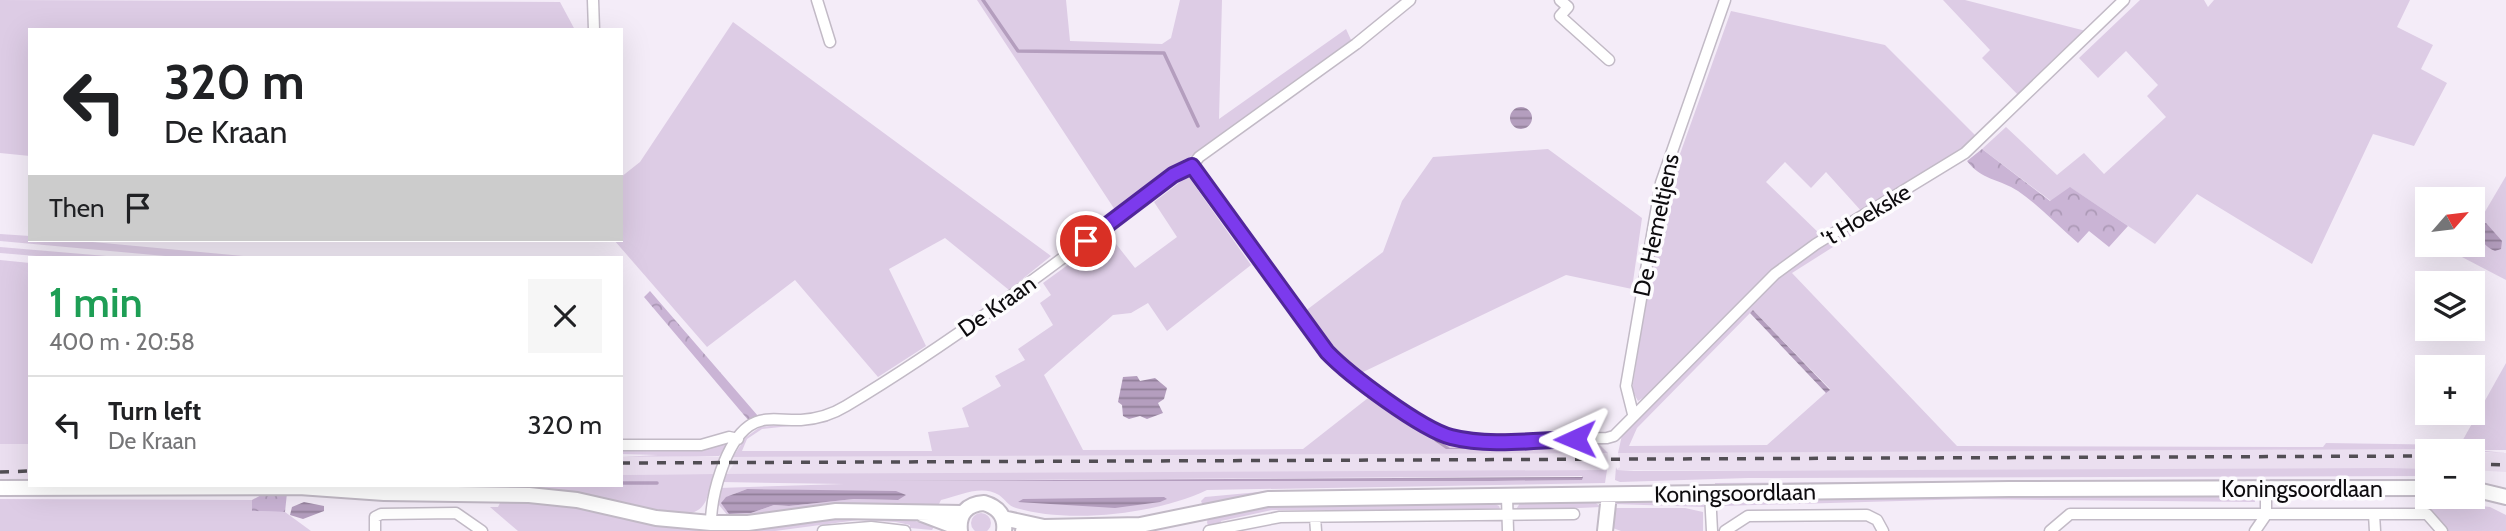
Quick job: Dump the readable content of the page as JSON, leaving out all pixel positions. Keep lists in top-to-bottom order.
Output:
{
  "streets": {
    "street": [
      "'t Hoekske",
      "De Hemeltjens",
      "De Kraan",
      "Koningsoordlaan"
    ]
  },
  "crossings": [
    ["'t Hoekske", "De Hemeltjens"],
    ["'t Hoekske", "De Kraan"]
  ],
  "north": "top right",
  "page": {
    "turn": ["320 m", "De Kraan"],
    "then": "Then",
    "map_buttons": ["+", "−"],
    "heading": ["1 min", "400 m · 20:58"],
    "list": [
      {
        "name": "Turn left",
        "note": "De Kraan",
        "value": "320 m"
      }
    ]
  }
}
